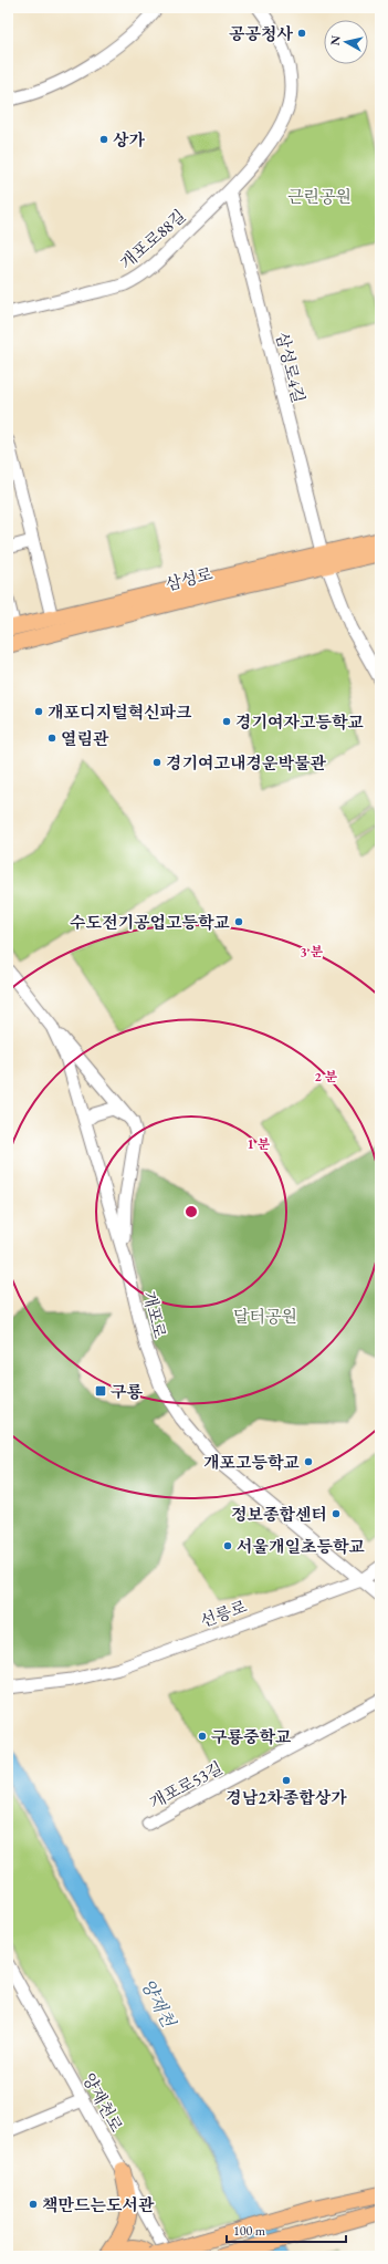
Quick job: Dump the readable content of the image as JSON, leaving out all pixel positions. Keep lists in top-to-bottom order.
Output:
{
  "streets": {
    "main road": ["삼성로"],
    "street": [
      "개포로88길",
      "삼성로4길",
      "개포로",
      "선릉로",
      "개포로53길",
      "양재천로"
    ]
  },
  "crossings": [
    ["개포로88길", "삼성로4길"],
    ["삼성로4길", "삼성로"],
    ["개포로", "선릉로"]
  ],
  "water": ["양재천"],
  "parks": ["근린공원", "달터공원"],
  "places": {
    "other": [
      "공공청사",
      "상가",
      "개포디지털혁신파크",
      "경기여자고등학교",
      "열림관",
      "경기여고내경운박물관",
      "수도전기공업고등학교",
      "개포고등학교",
      "정보종합센터",
      "서울개일초등학교",
      "구룡중학교",
      "경남2차종합상가",
      "책만드는도서관"
    ],
    "transit": ["구룡"]
  },
  "scale_bar": "100 m",
  "north": "left",
  "rings": ["3 분", "2 분", "1 분"]
}
